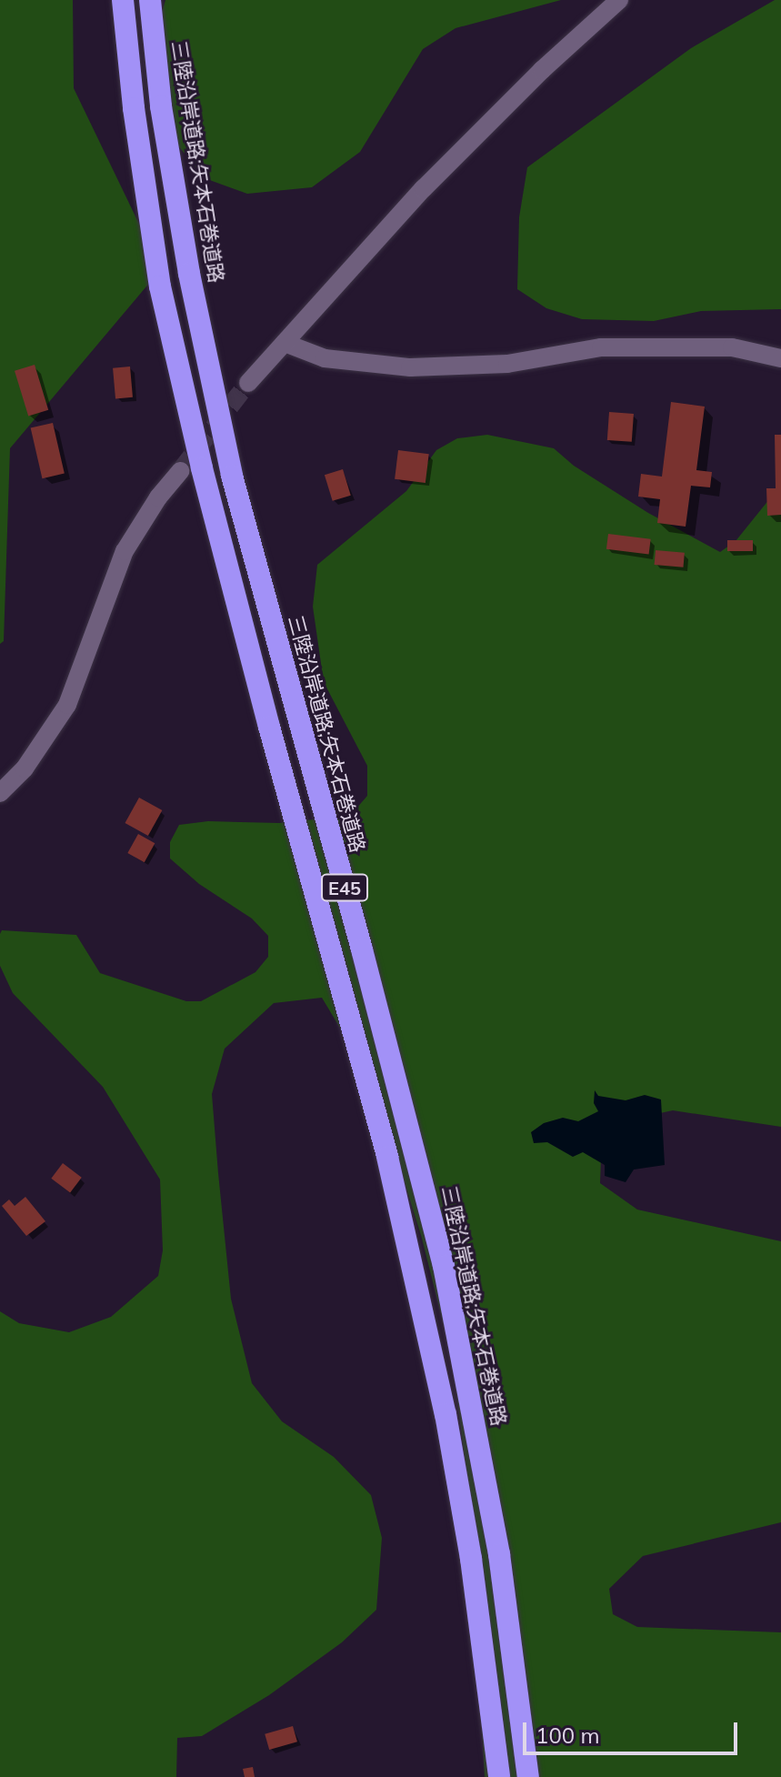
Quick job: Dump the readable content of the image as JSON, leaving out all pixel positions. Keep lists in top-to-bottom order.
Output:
{
  "streets": {
    "highway": ["三陸沿岸道路;矢本石巻道路", "E45"]
  },
  "scale_bar": "100 m"
}
